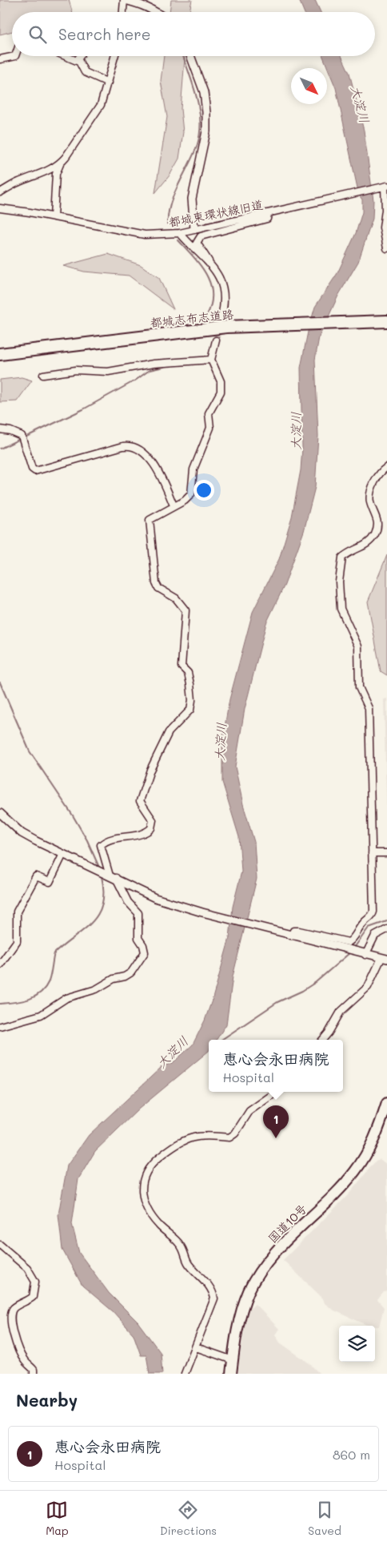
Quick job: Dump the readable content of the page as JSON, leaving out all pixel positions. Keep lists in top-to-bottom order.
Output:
{
  "streets": {
    "highway": ["都城志布志道路", "国道10号"],
    "street": ["都城東環状線旧道"]
  },
  "water": ["大淀川"],
  "north": "bottom right",
  "page": {
    "search": "Search here",
    "popup": ["恵心会永田病院", "Hospital"],
    "pins": "1",
    "heading": "Nearby",
    "list": [
      {
        "mark": "1",
        "name": "恵心会永田病院",
        "note": "Hospital",
        "value": "860 m"
      }
    ],
    "nav": ["Map", "Directions", "Saved"]
  }
}
